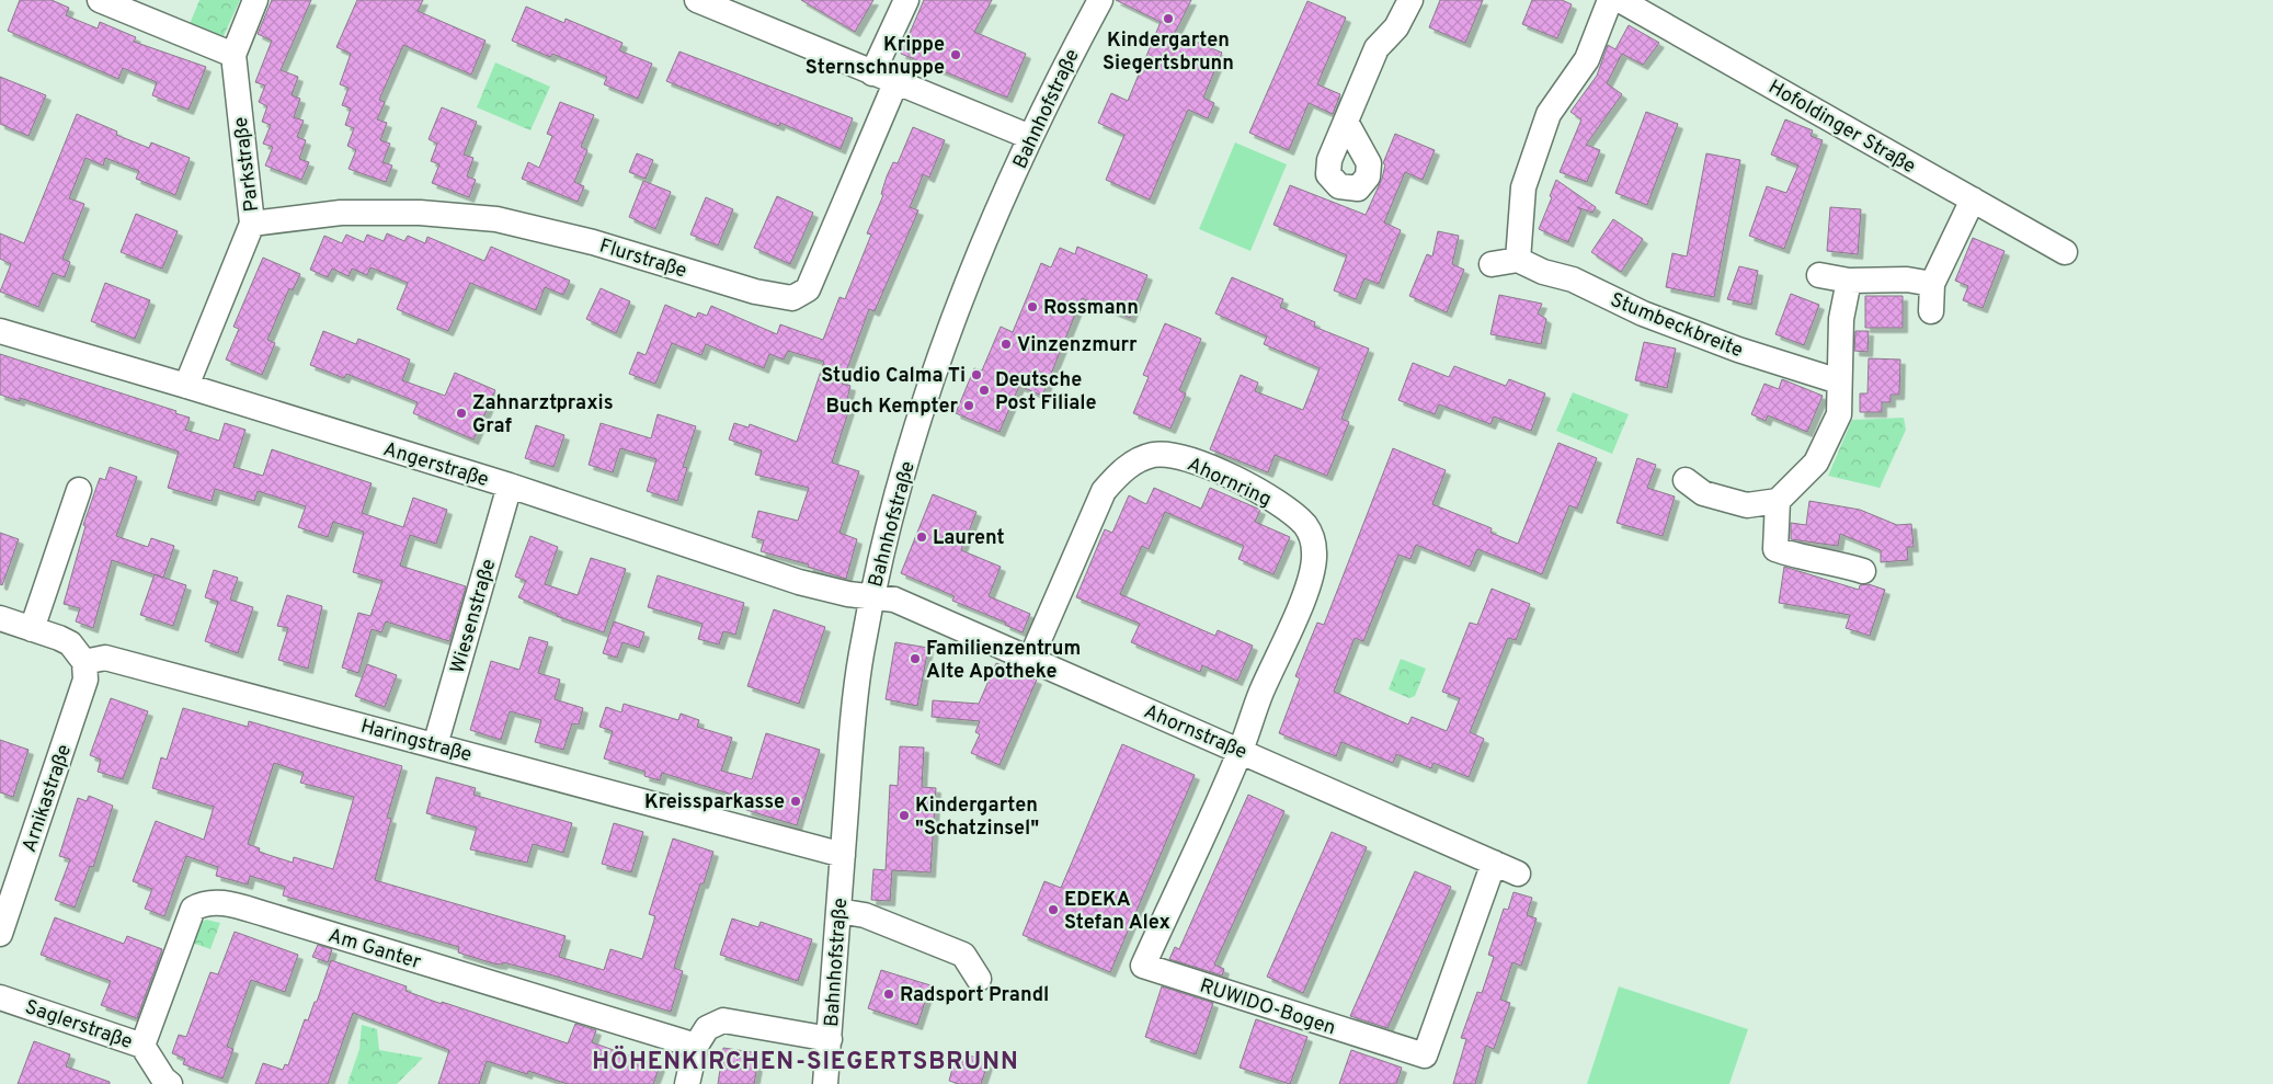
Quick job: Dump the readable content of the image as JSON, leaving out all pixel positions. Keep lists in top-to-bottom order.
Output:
{
  "streets": {
    "street": [
      "Bahnhofstraße",
      "Hofoldinger Straße",
      "Parkstraße",
      "Flurstraße",
      "Stumbeckbreite",
      "Angerstraße",
      "Ahornring",
      "Wiesenstraße",
      "Ahornstraße",
      "Haringstraße",
      "Arnikastraße",
      "Am Ganter",
      "RUWIDO-Bogen",
      "Saglerstraße"
    ]
  },
  "crossings": [
    ["Bahnhofstraße", "Angerstraße"],
    ["Bahnhofstraße", "Ahornstraße"],
    ["Bahnhofstraße", "Haringstraße"],
    ["Parkstraße", "Flurstraße"],
    ["Parkstraße", "Angerstraße"],
    ["Angerstraße", "Wiesenstraße"],
    ["Angerstraße", "Ahornstraße"],
    ["Ahornring", "Ahornstraße"],
    ["Ahornring", "RUWIDO-Bogen"],
    ["Wiesenstraße", "Haringstraße"],
    ["Ahornstraße", "RUWIDO-Bogen"],
    ["Haringstraße", "Arnikastraße"],
    ["Am Ganter", "Saglerstraße"]
  ],
  "districts": ["HÖHENKIRCHEN-SIEGERTSBRUNN"],
  "places": [
    "Kindergarten Siegertsbrunn",
    "Krippe Sternschnuppe",
    "Rossmann",
    "Vinzenzmurr",
    "Studio Calma Ti",
    "Deutsche Post Filiale",
    "Buch Kempter",
    "Zahnarztpraxis Graf",
    "Laurent",
    "Familienzentrum Alte Apotheke",
    "Kreissparkasse",
    "Kindergarten \"Schatzinsel\"",
    "EDEKA Stefan Alex",
    "Radsport Prandl"
  ]
}
